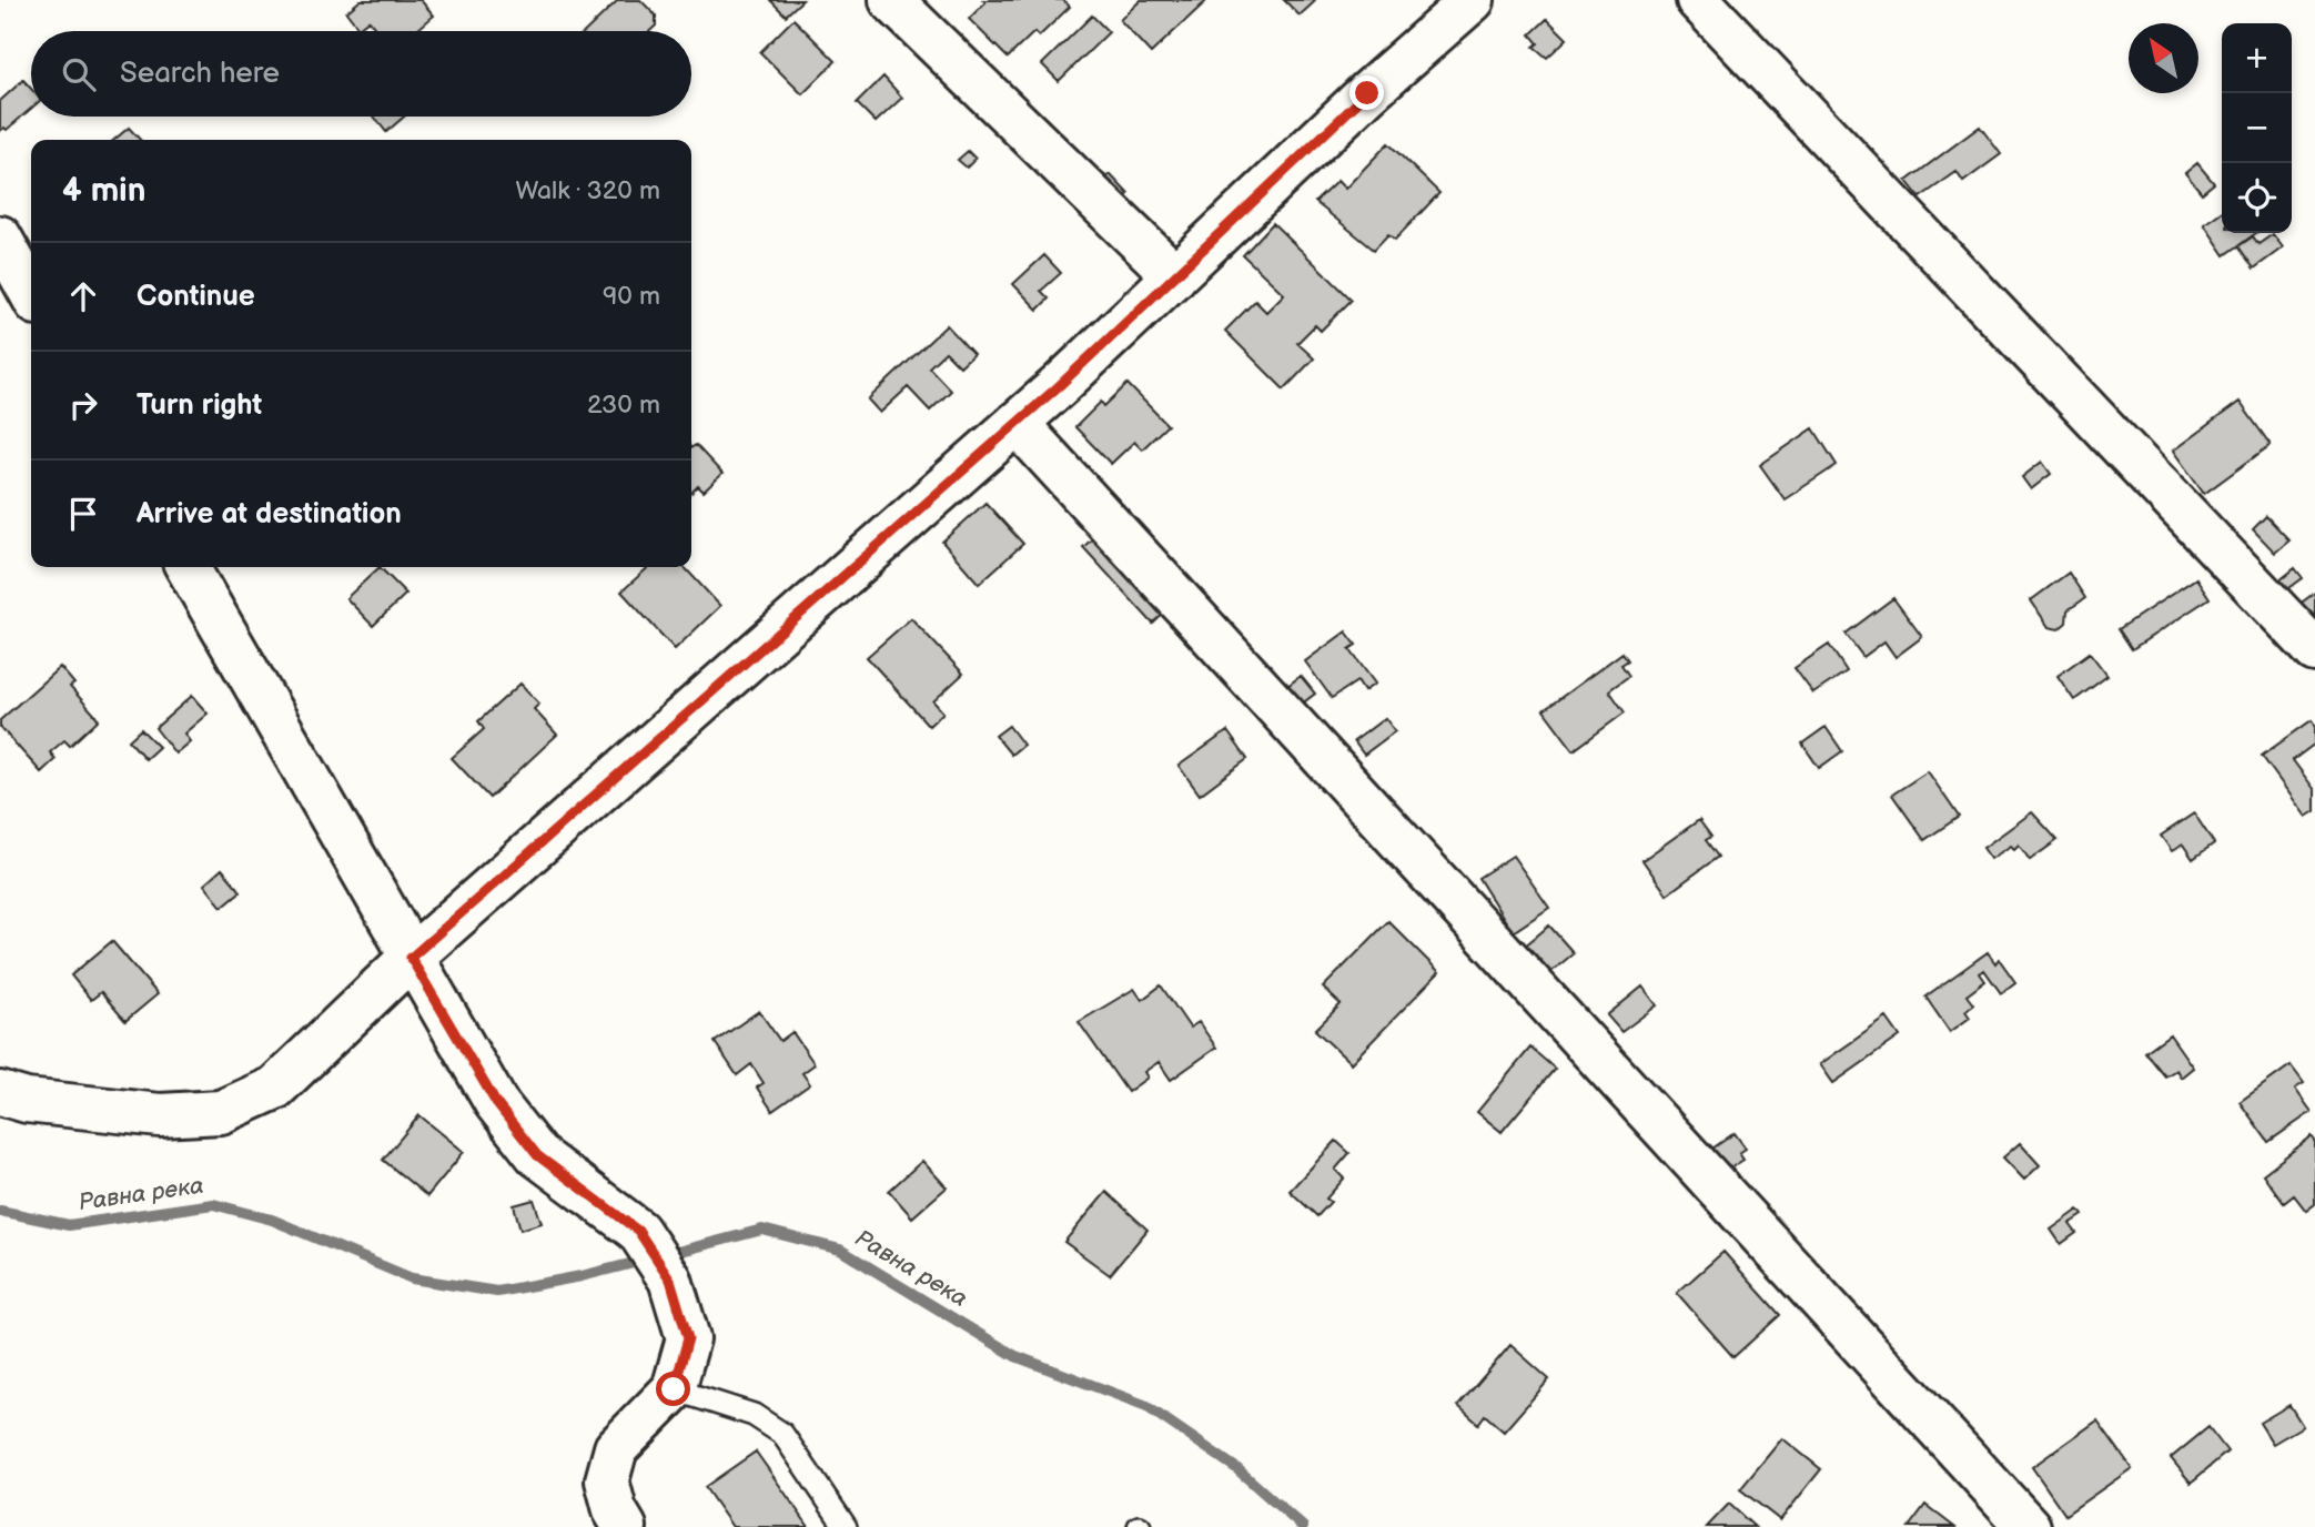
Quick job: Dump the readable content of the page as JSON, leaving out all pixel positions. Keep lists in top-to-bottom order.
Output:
{
  "water": ["Равна река"],
  "north": "top left",
  "page": {
    "map_buttons": ["+", "−"],
    "search": "Search here",
    "heading": ["4 min", "Walk · 320 m"],
    "list": [
      ["Continue", "90 m"],
      ["Turn right", "230 m"],
      "Arrive at destination"
    ]
  }
}
